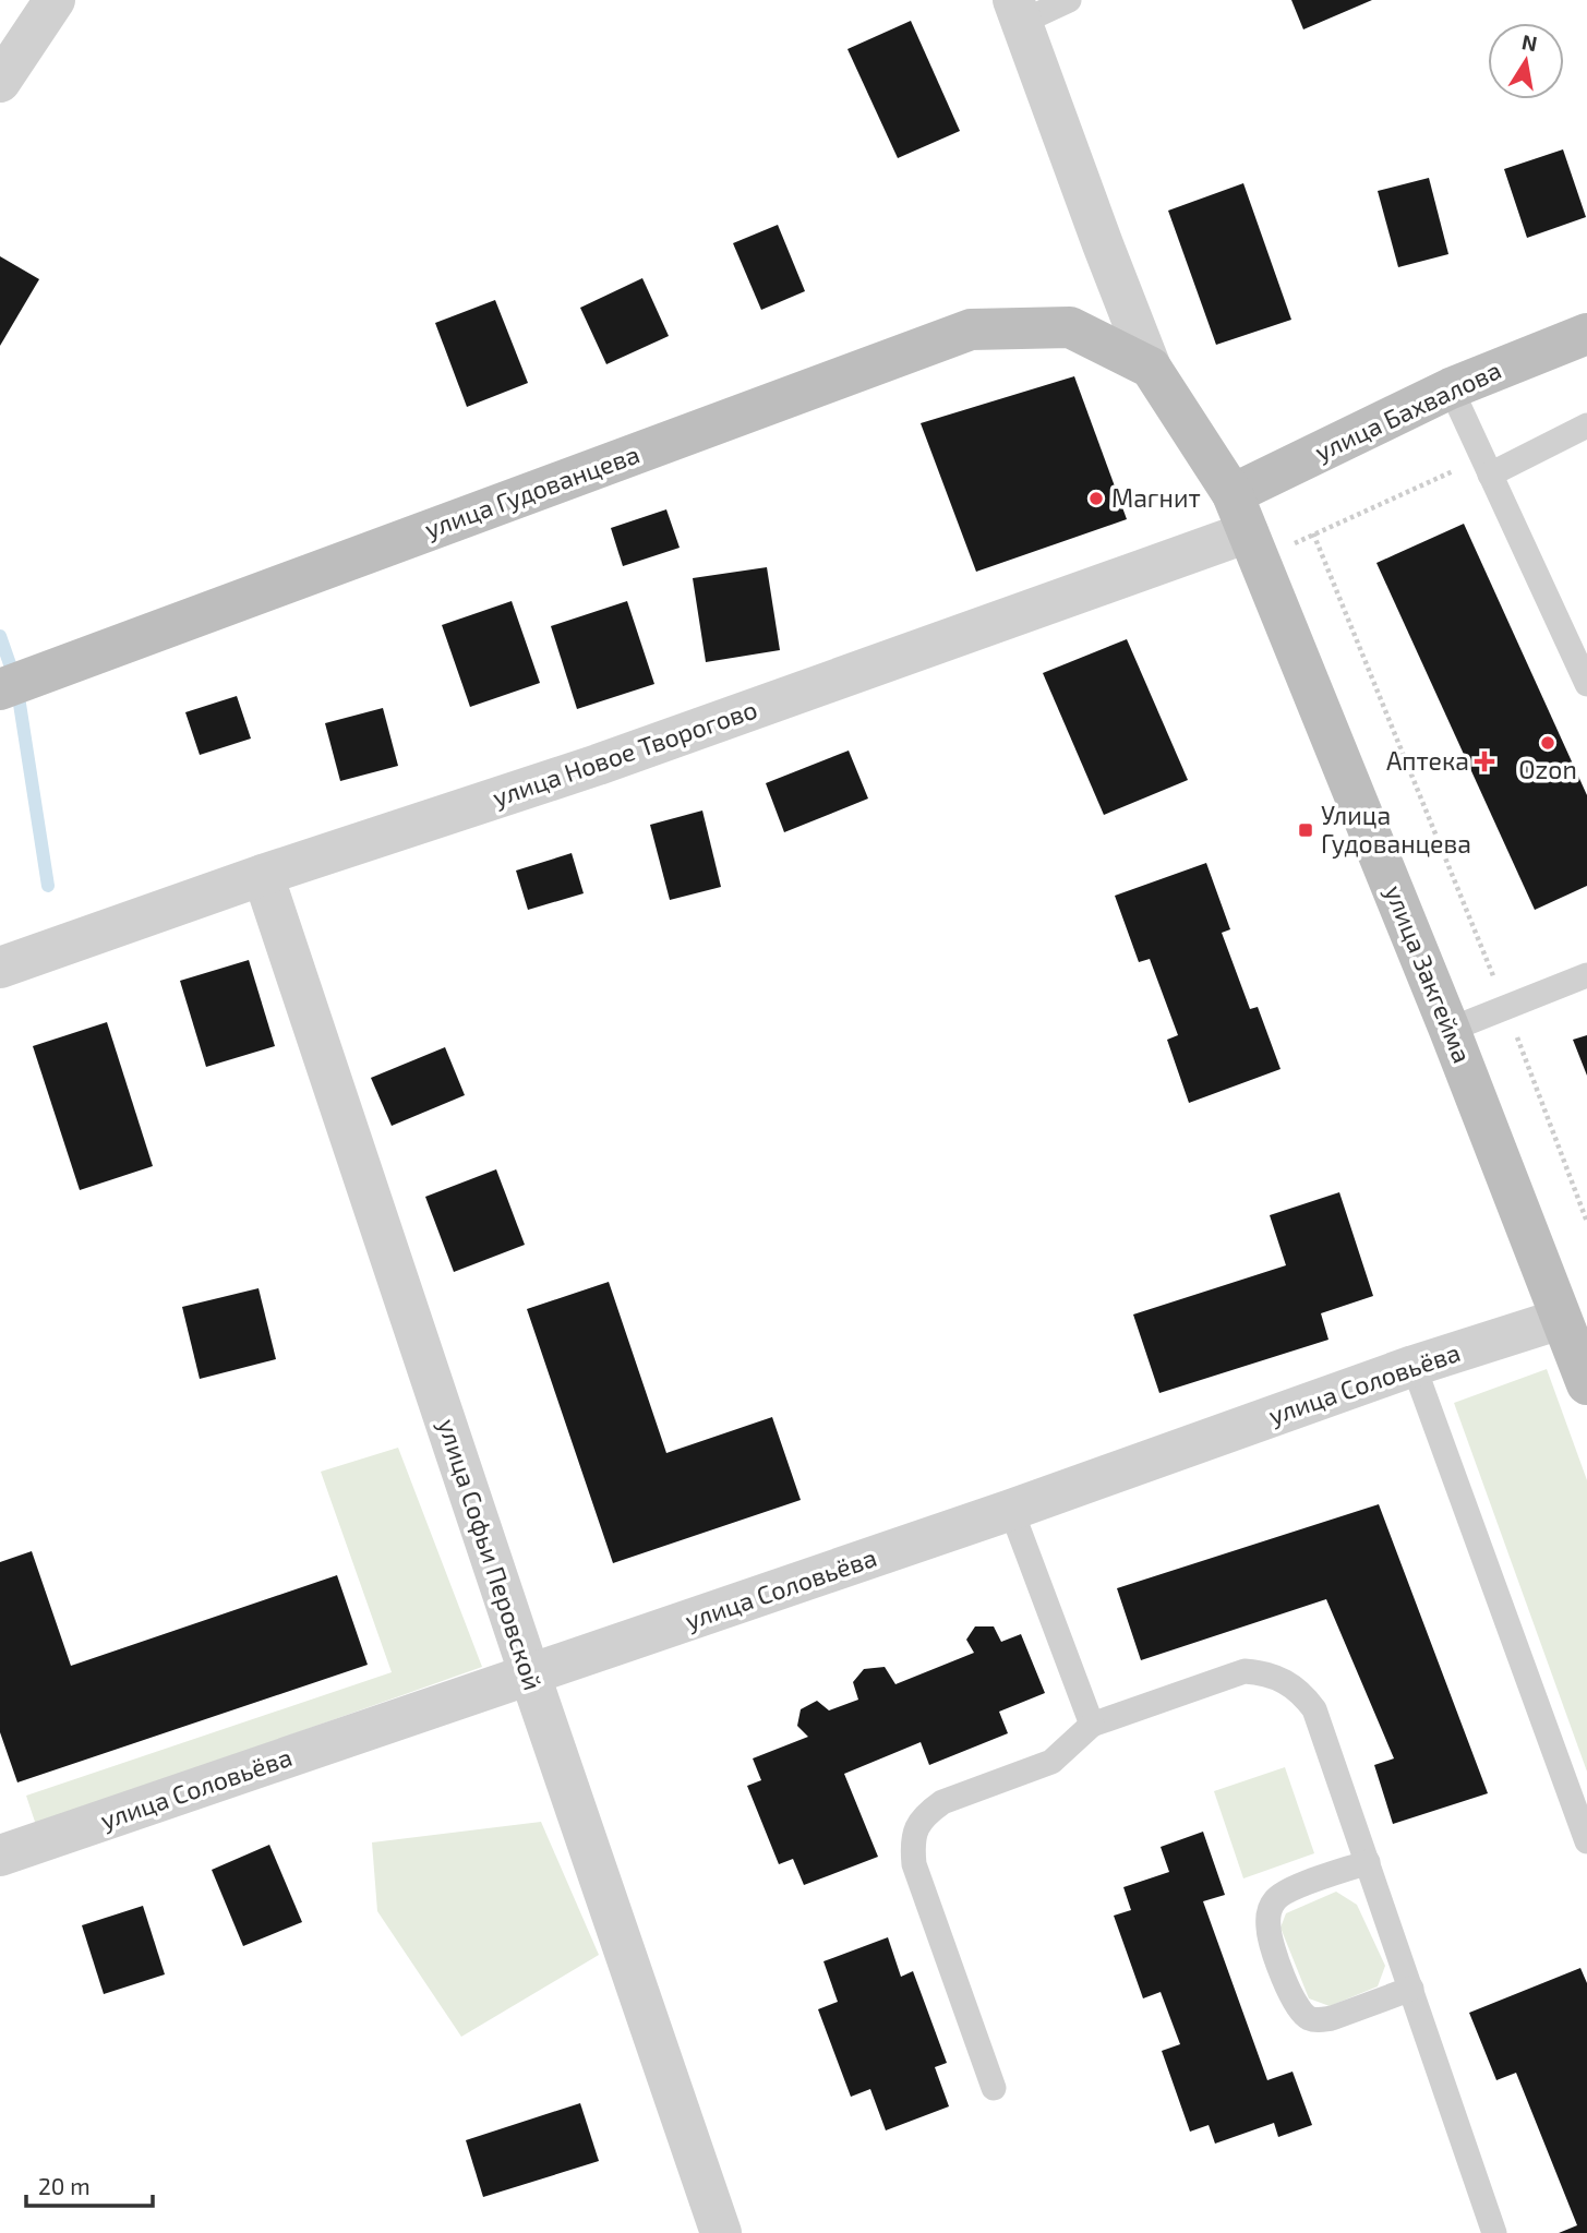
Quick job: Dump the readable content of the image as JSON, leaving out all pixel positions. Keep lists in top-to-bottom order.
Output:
{
  "streets": {
    "street": [
      "улица Бахвалова",
      "улица Гудованцева",
      "улица Новое Творогово",
      "улица Закгейма",
      "улица Соловьёва",
      "улица Софьи Перовской"
    ]
  },
  "crossings": [
    ["улица Бахвалова", "улица Новое Творогово"],
    ["улица Бахвалова", "улица Закгейма"],
    ["улица Гудованцева", "улица Закгейма"],
    ["улица Новое Творогово", "улица Закгейма"],
    ["улица Новое Творогово", "улица Софьи Перовской"],
    ["улица Закгейма", "улица Соловьёва"],
    ["улица Соловьёва", "улица Софьи Перовской"]
  ],
  "places": {
    "other": ["Магнит", "Ozon"],
    "health": ["Аптека"],
    "transit": ["Улица Гудованцева"]
  },
  "scale_bar": "20 m",
  "north": "top"
}
